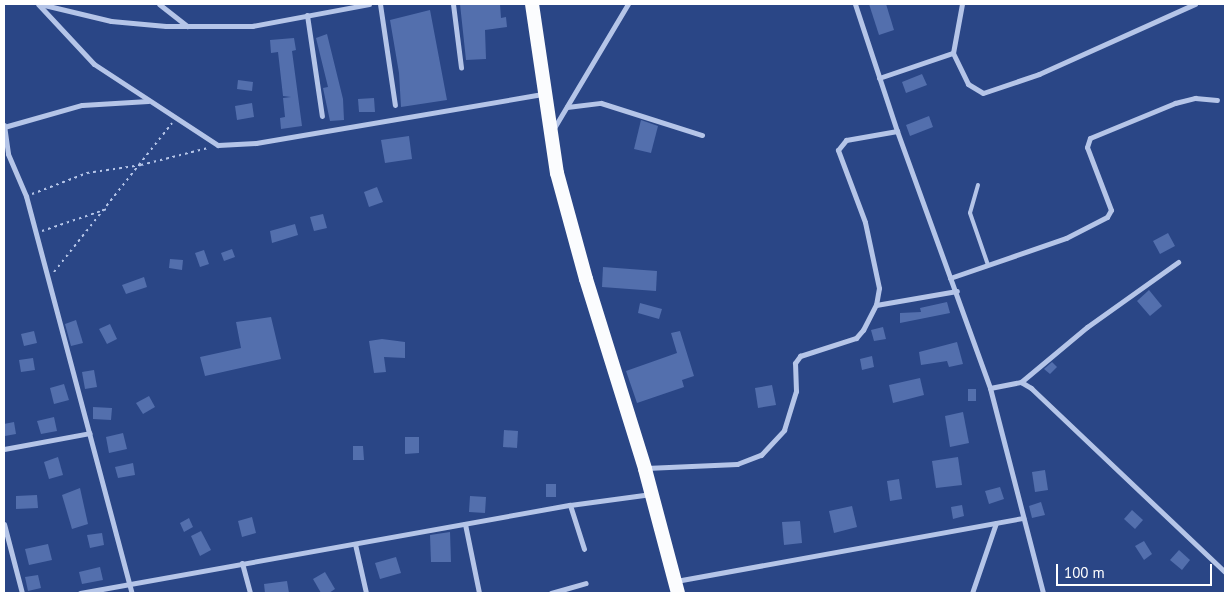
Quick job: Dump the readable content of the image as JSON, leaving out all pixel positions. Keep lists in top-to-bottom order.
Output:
{
  "scale_bar": "100 m"
}
